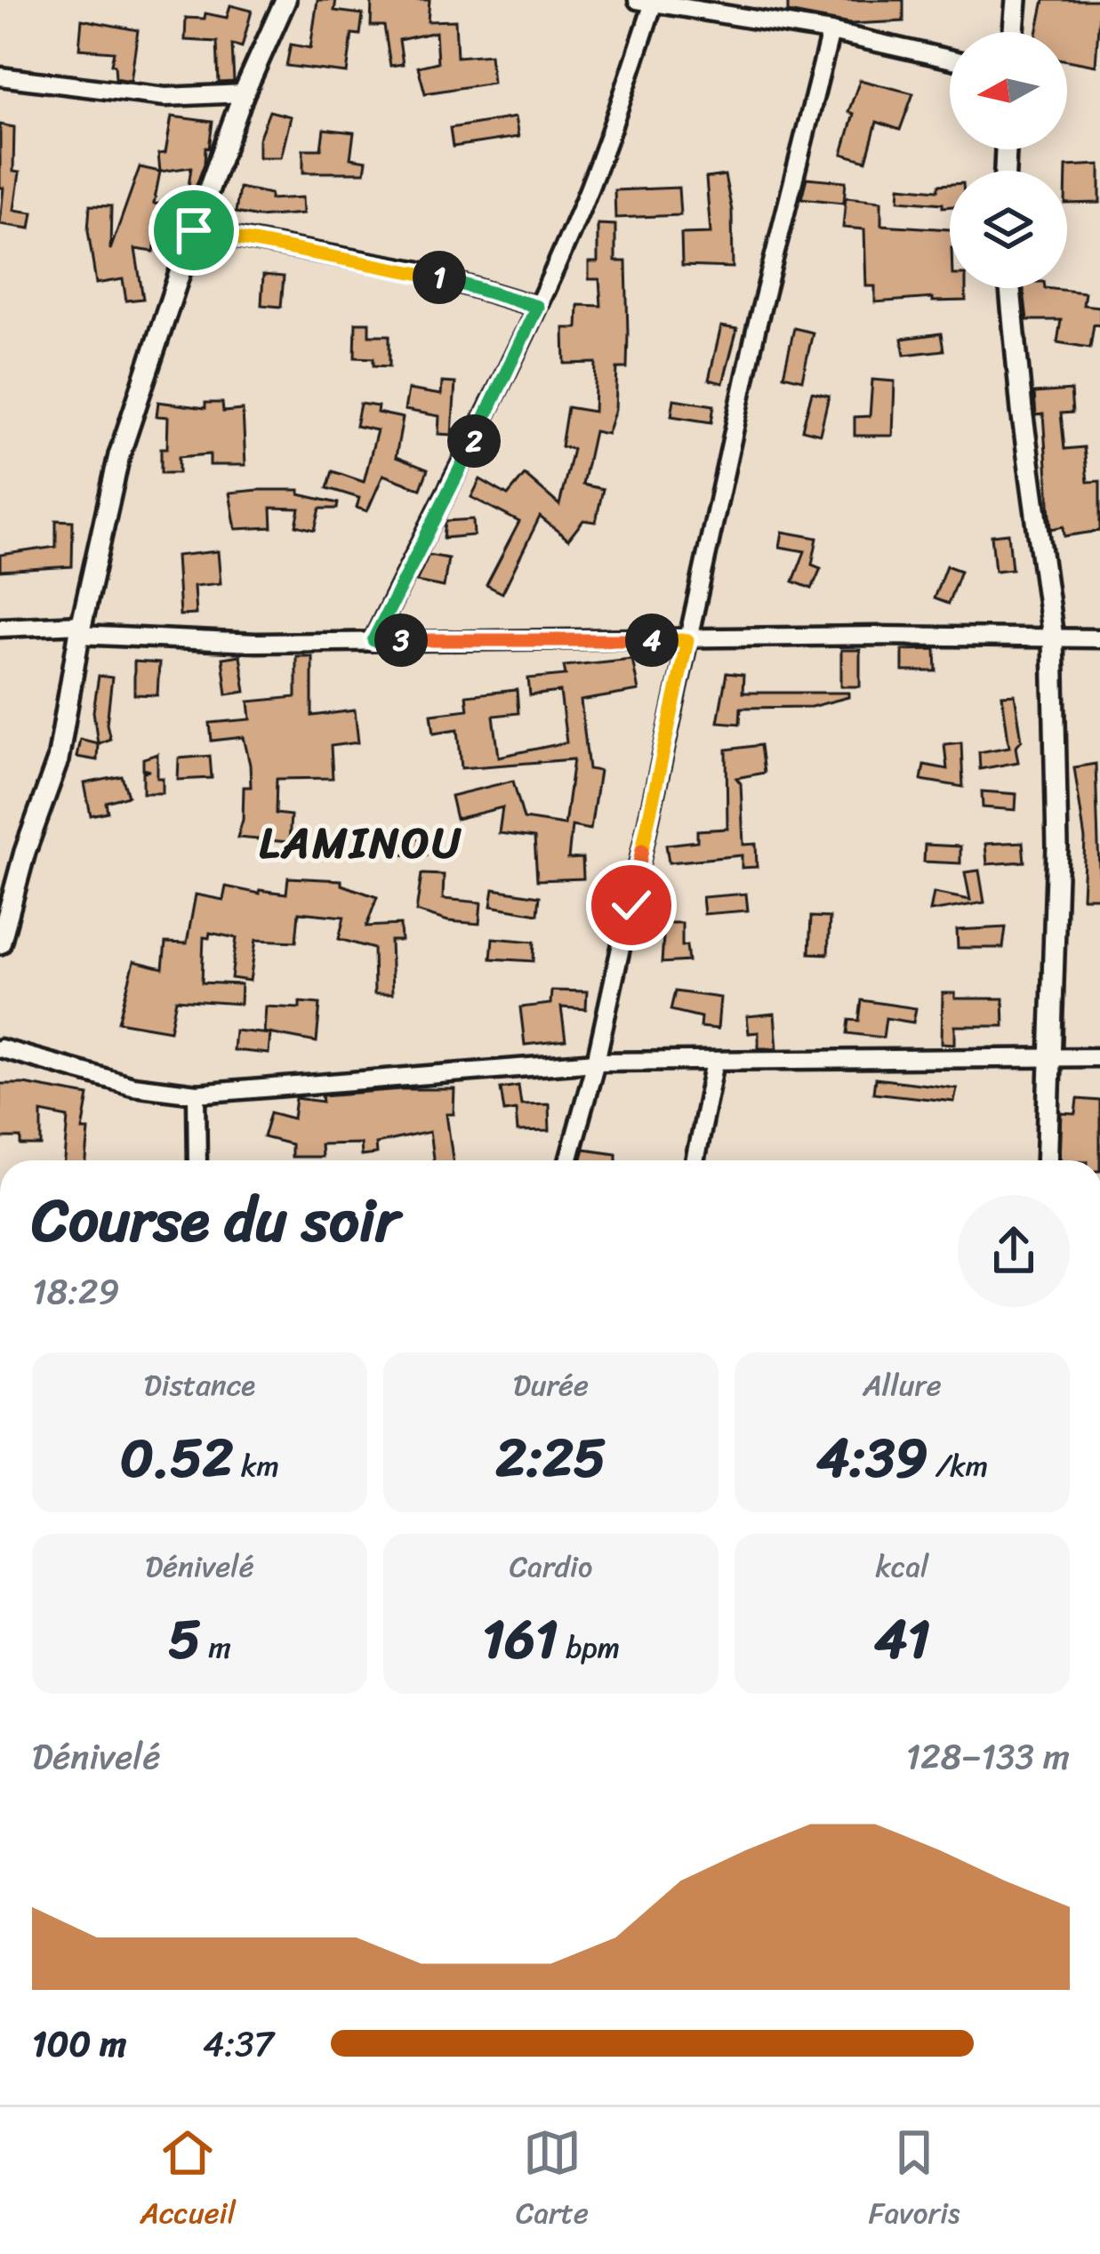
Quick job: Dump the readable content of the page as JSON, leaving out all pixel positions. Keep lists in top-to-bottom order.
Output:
{
  "districts": ["LAMINOU"],
  "north": "left",
  "page": {
    "pins": [
      "1",
      "2",
      "3",
      "4"
    ],
    "heading": ["Course du soir", "18:29"],
    "stats": [
      ["Distance", "0.52 km"],
      ["Durée", "2:25"],
      ["Allure", "4:39 /km"],
      ["Dénivelé", "5 m"],
      ["Cardio", "161 bpm"],
      ["kcal", "41"]
    ],
    "chart": ["Dénivelé", "128–133 m"],
    "list": [
      {
        "name": "100 m",
        "note": "4:37"
      }
    ],
    "tabs": ["Accueil", "Carte", "Favoris"]
  }
}
